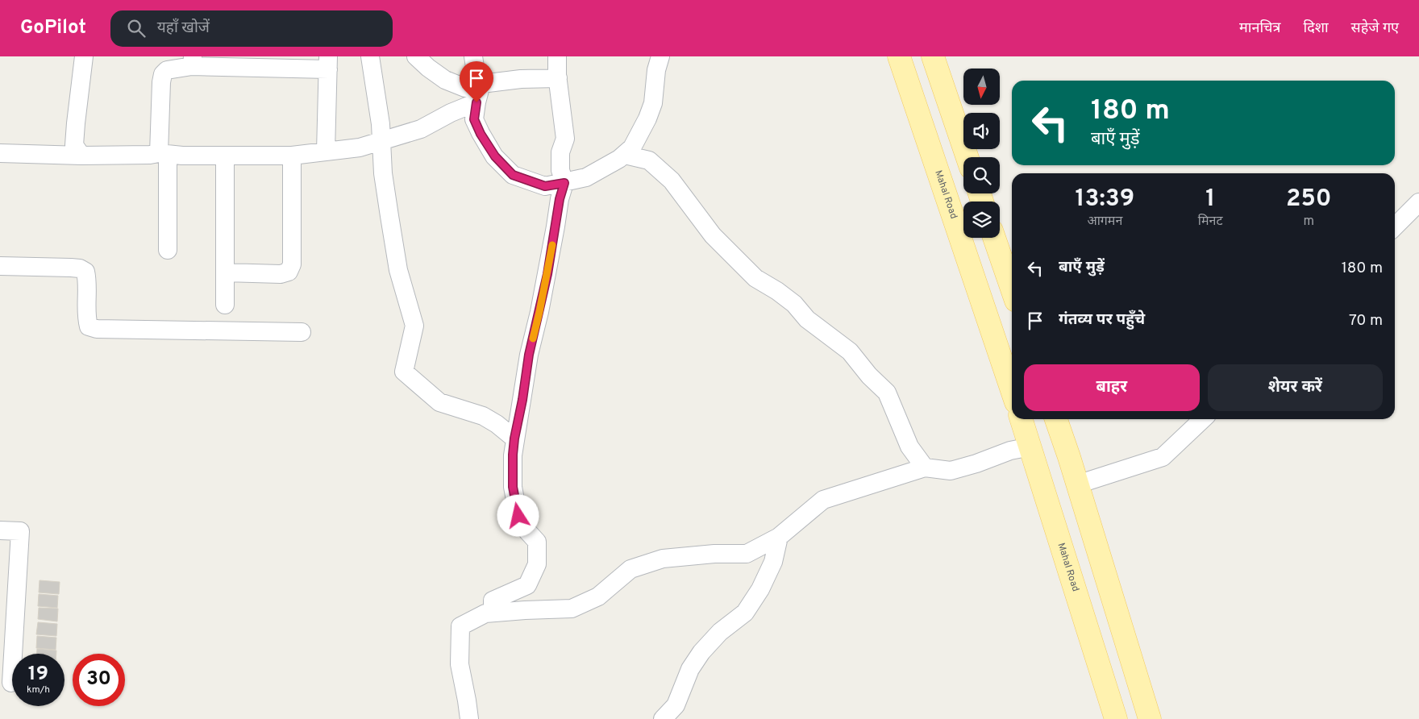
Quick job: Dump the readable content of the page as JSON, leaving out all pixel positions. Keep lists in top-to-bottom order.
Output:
{
  "streets": {
    "main road": ["Mahal Road"]
  },
  "north": "bottom",
  "page": {
    "header": "GoPilot",
    "search": "यहाँ खोजें",
    "nav": ["मानचित्र", "दिशा", "सहेजे गए"],
    "turn": ["180 m", "बाएँ मुड़ें"],
    "eta": [
      "13:39",
      "आगमन",
      "1",
      "मिनट",
      "250",
      "m"
    ],
    "list": [
      {
        "name": "बाएँ मुड़ें",
        "value": "180 m"
      },
      {
        "name": "गंतव्य पर पहुँचे",
        "value": "70 m"
      }
    ],
    "buttons": ["बाहर", "शेयर करें"],
    "speed": "19 km/h",
    "limit": "30"
  }
}
